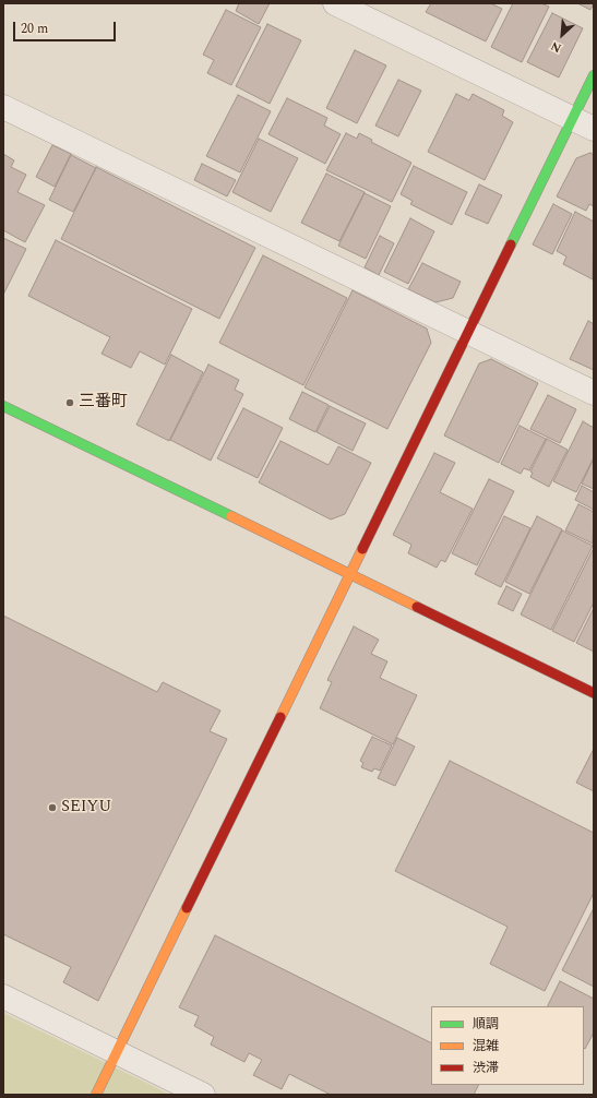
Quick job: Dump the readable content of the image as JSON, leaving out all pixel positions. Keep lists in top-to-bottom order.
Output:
{
  "places": ["三番町", "SEIYU"],
  "legend": ["順調", "混雑", "渋滞"],
  "scale_bar": "20 m",
  "north": "bottom left"
}
